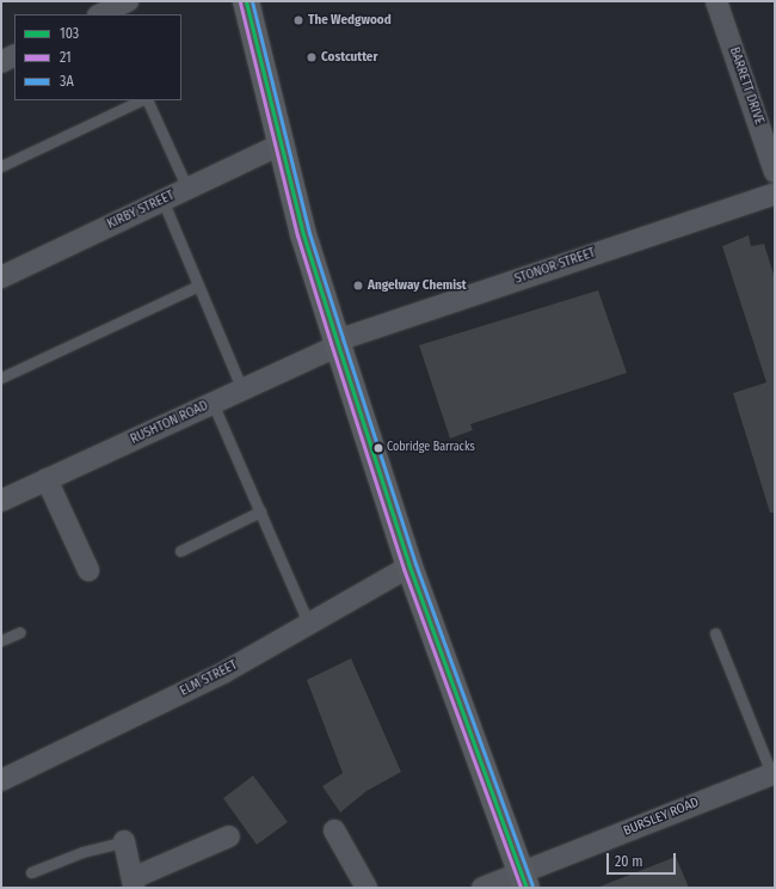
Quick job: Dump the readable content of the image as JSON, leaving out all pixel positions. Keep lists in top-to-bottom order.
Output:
{
  "streets": {
    "street": [
      "BARRETT DRIVE",
      "KIRBY STREET",
      "STONOR STREET",
      "RUSHTON ROAD",
      "ELM STREET",
      "BURSLEY ROAD"
    ]
  },
  "crossings": [
    ["STONOR STREET", "RUSHTON ROAD"]
  ],
  "places": [
    "The Wedgwood",
    "Costcutter",
    "Angelway Chemist",
    "Cobridge Barracks"
  ],
  "lines": ["transit line 103", "transit line 3A", "transit line 21"],
  "legend": ["103", "21", "3A"],
  "scale_bar": "20 m"
}
